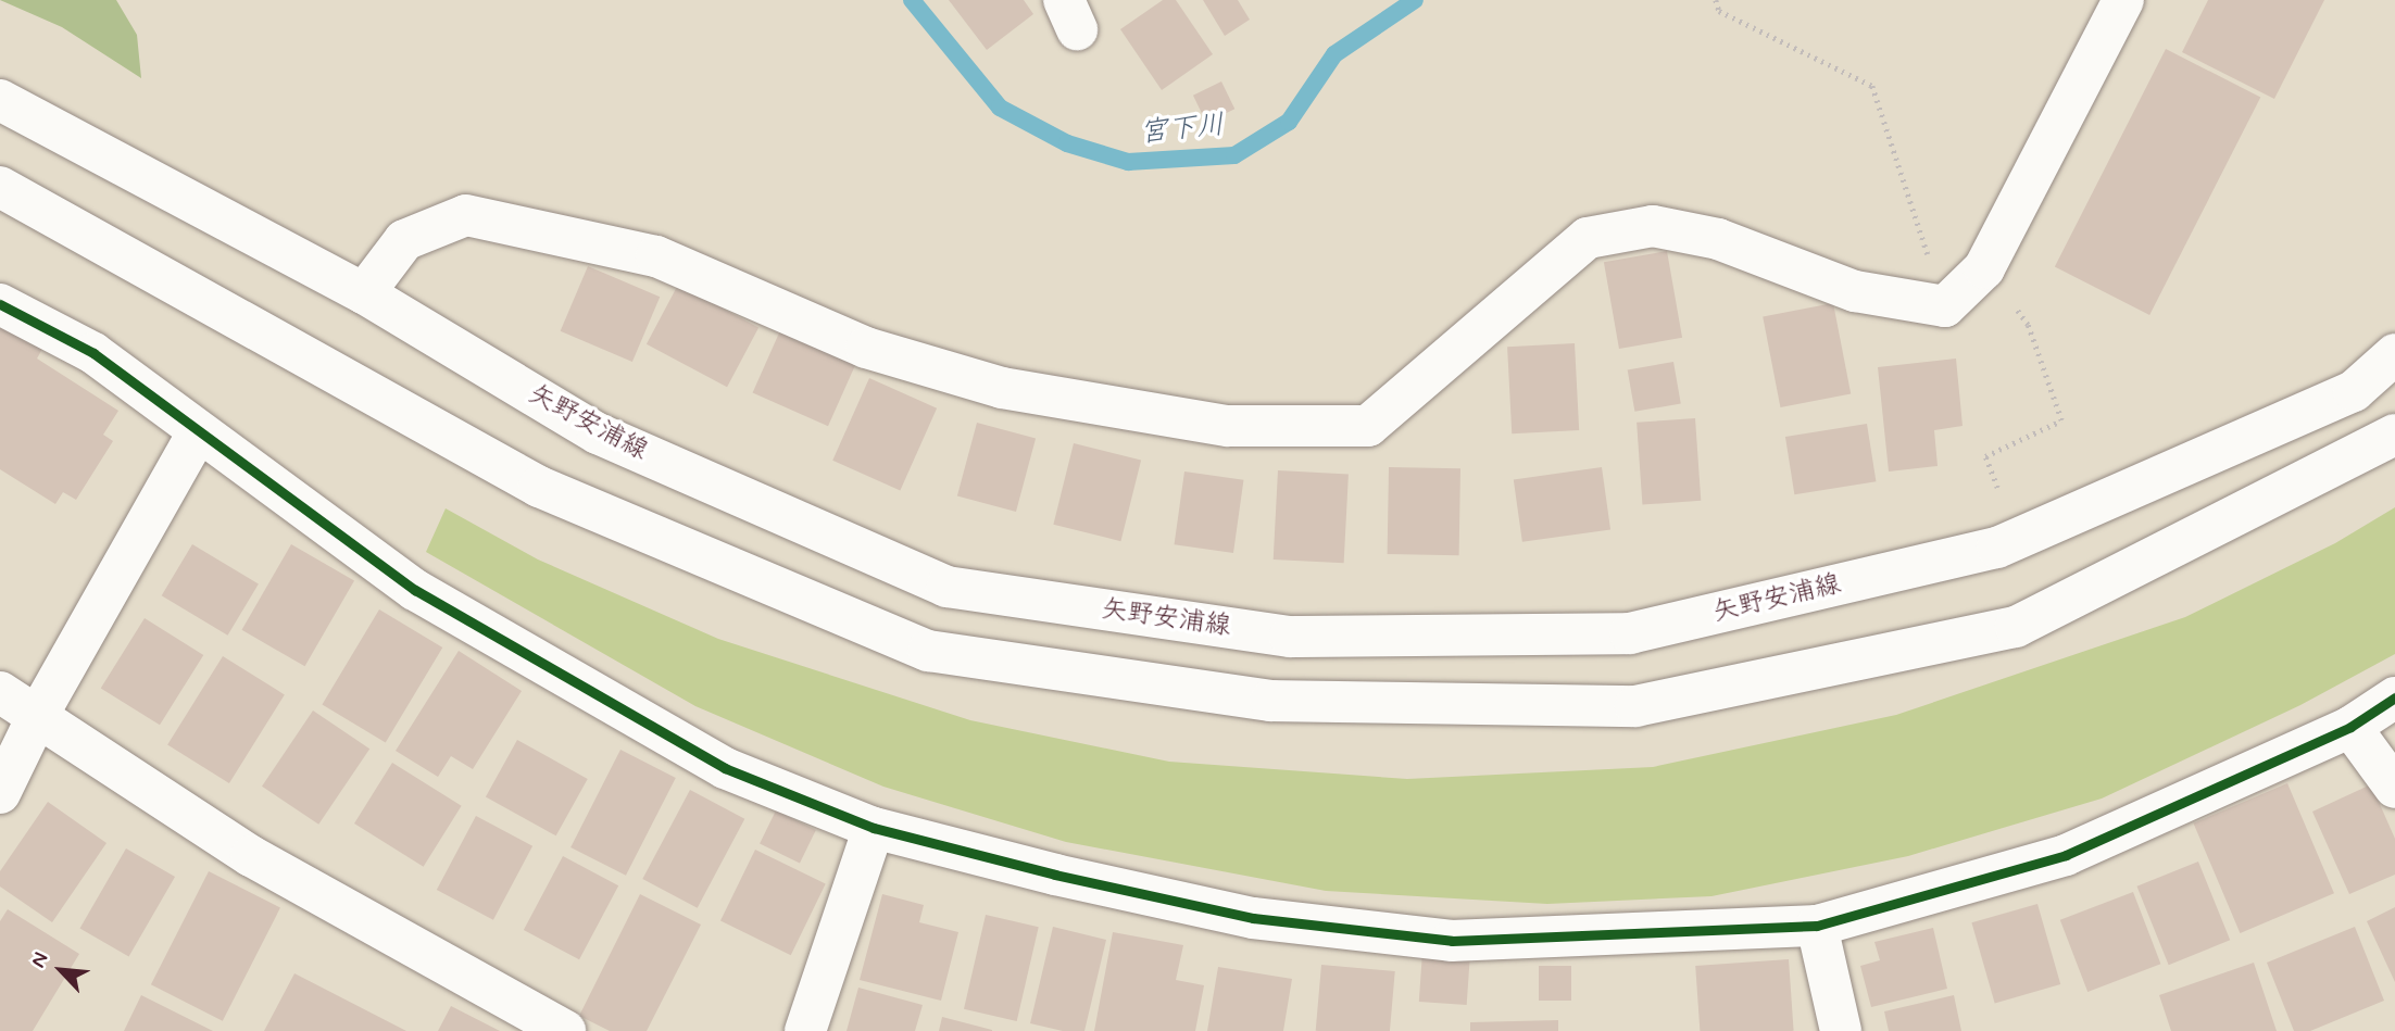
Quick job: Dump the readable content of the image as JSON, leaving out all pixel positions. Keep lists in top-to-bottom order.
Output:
{
  "streets": {
    "street": ["矢野安浦線"]
  },
  "water": ["宮下川"],
  "north": "top left"
}
